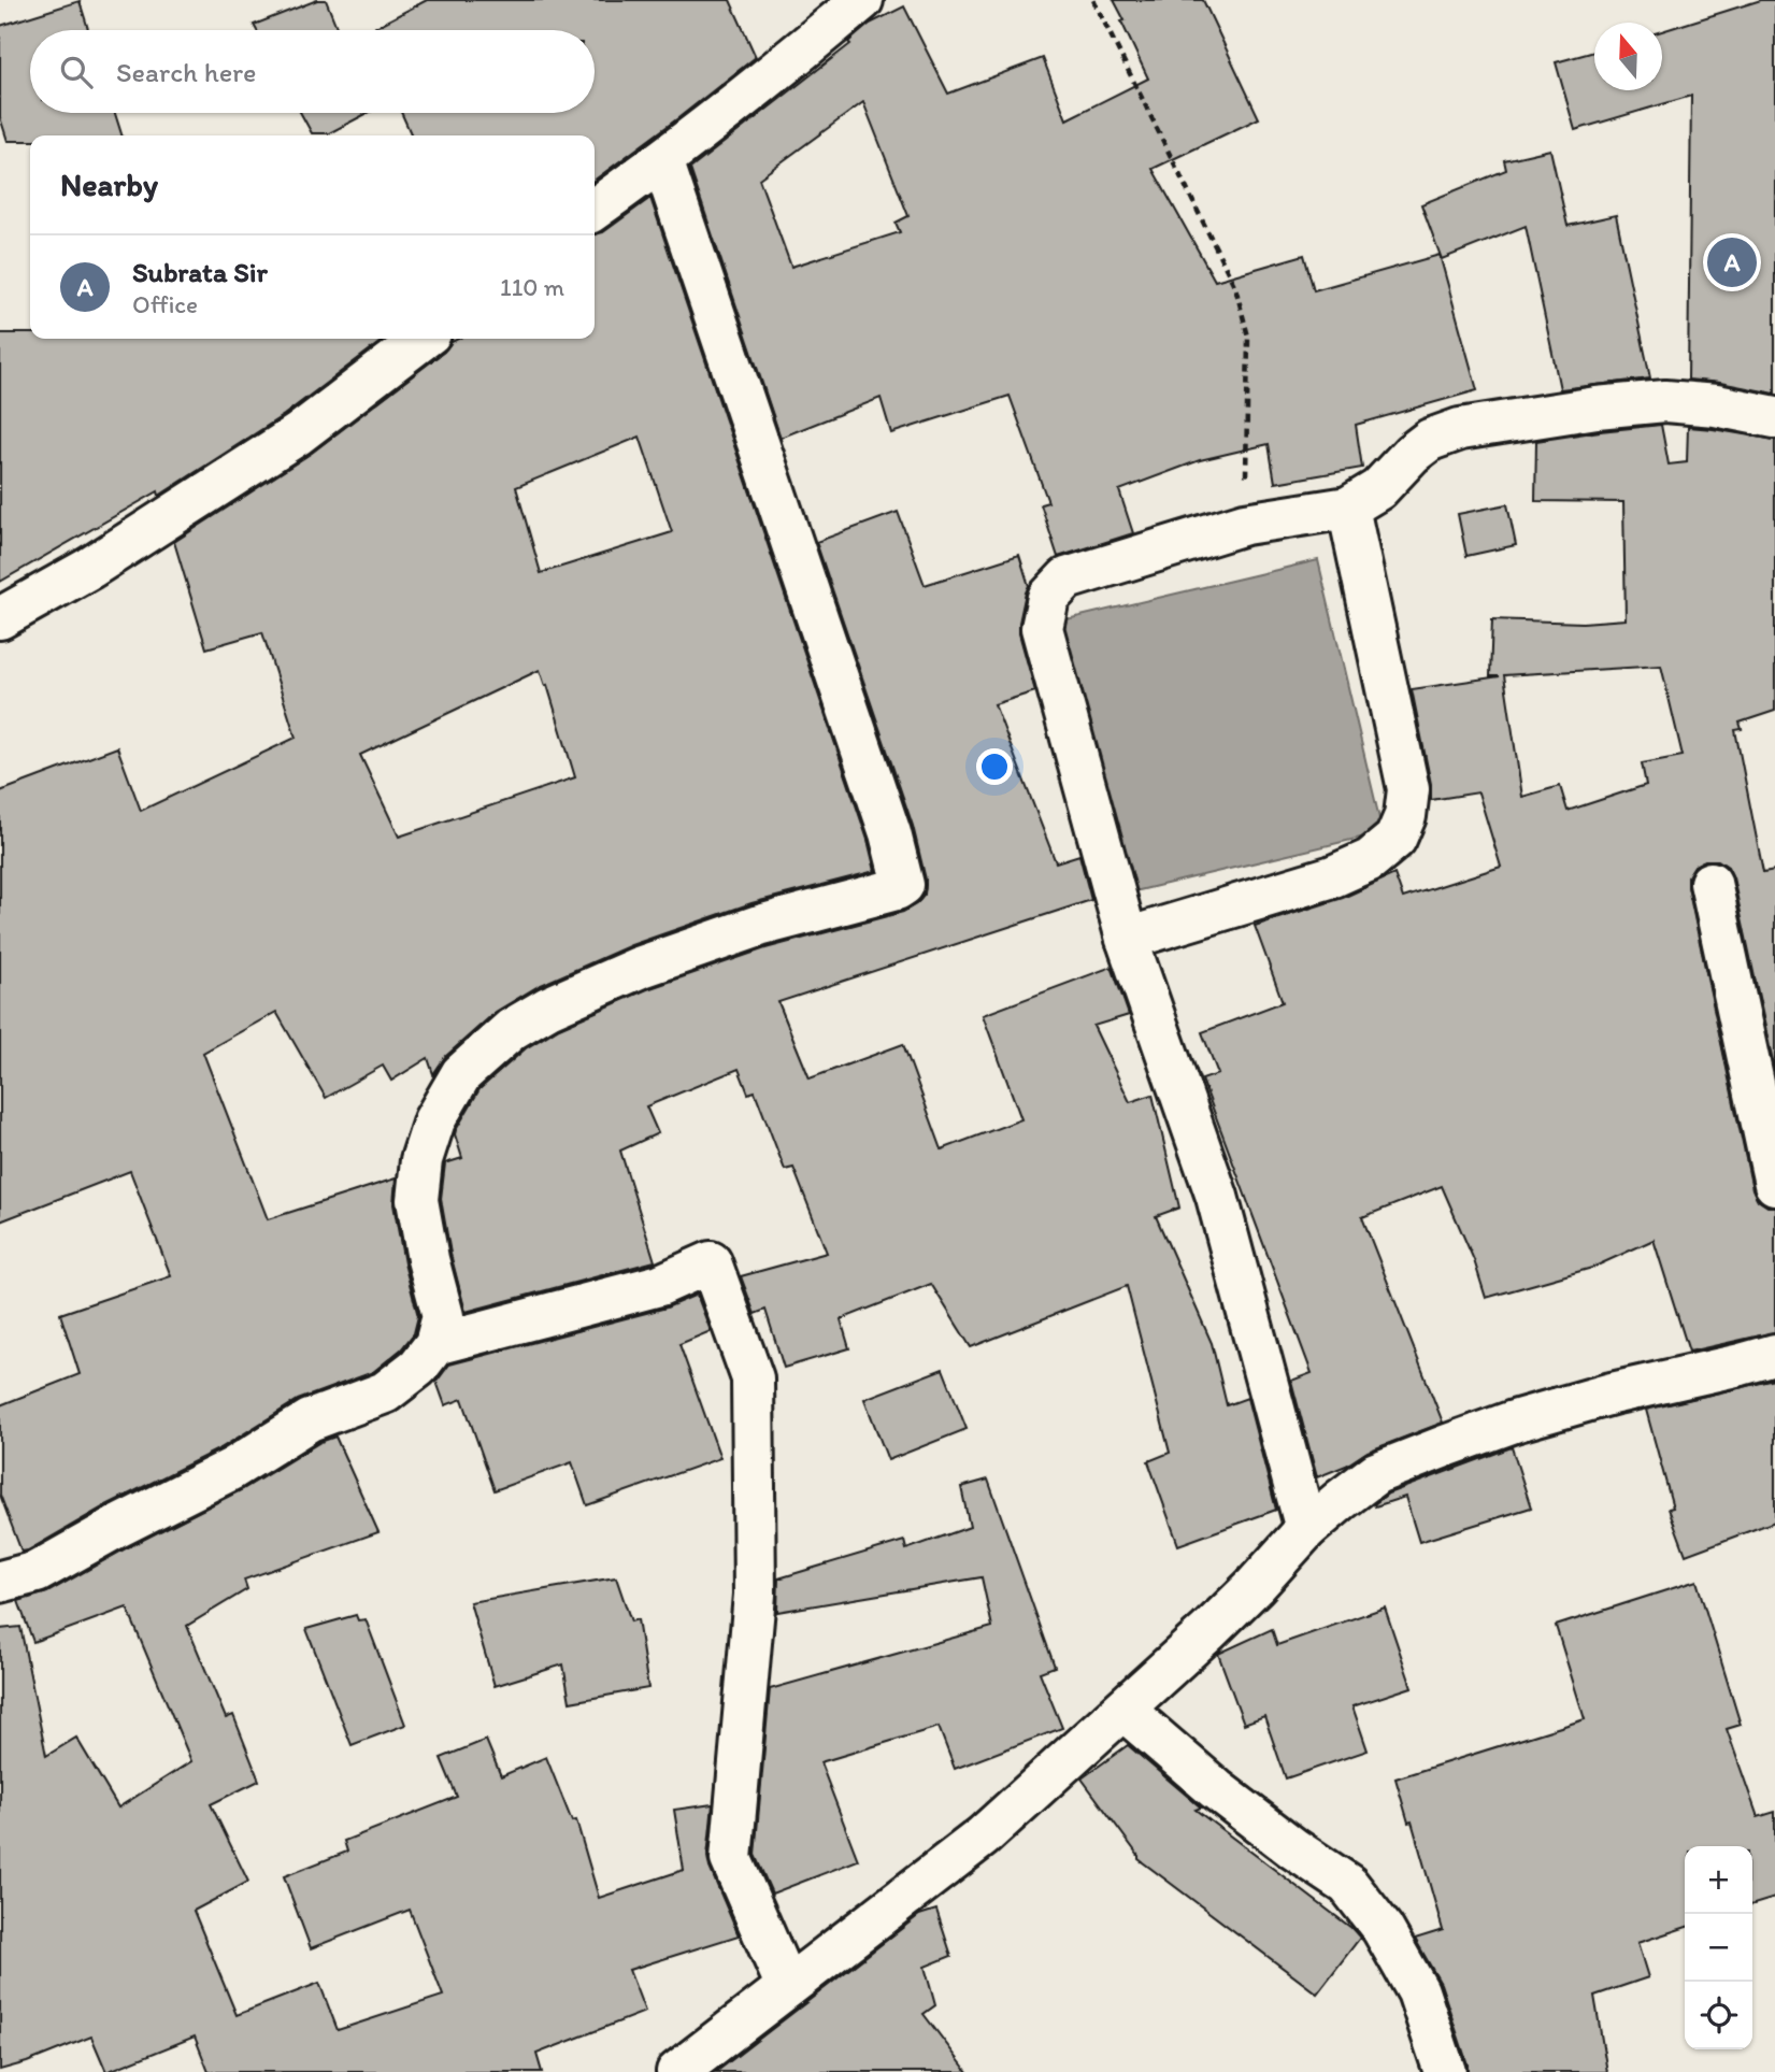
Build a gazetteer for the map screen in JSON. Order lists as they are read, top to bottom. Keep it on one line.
{"north":"top","page":{"search":"Search here","heading":"Nearby","pins":"A","list":[{"mark":"A","name":"Subrata Sir","note":"Office","value":"110 m"}],"map_buttons":["+","−"]}}
